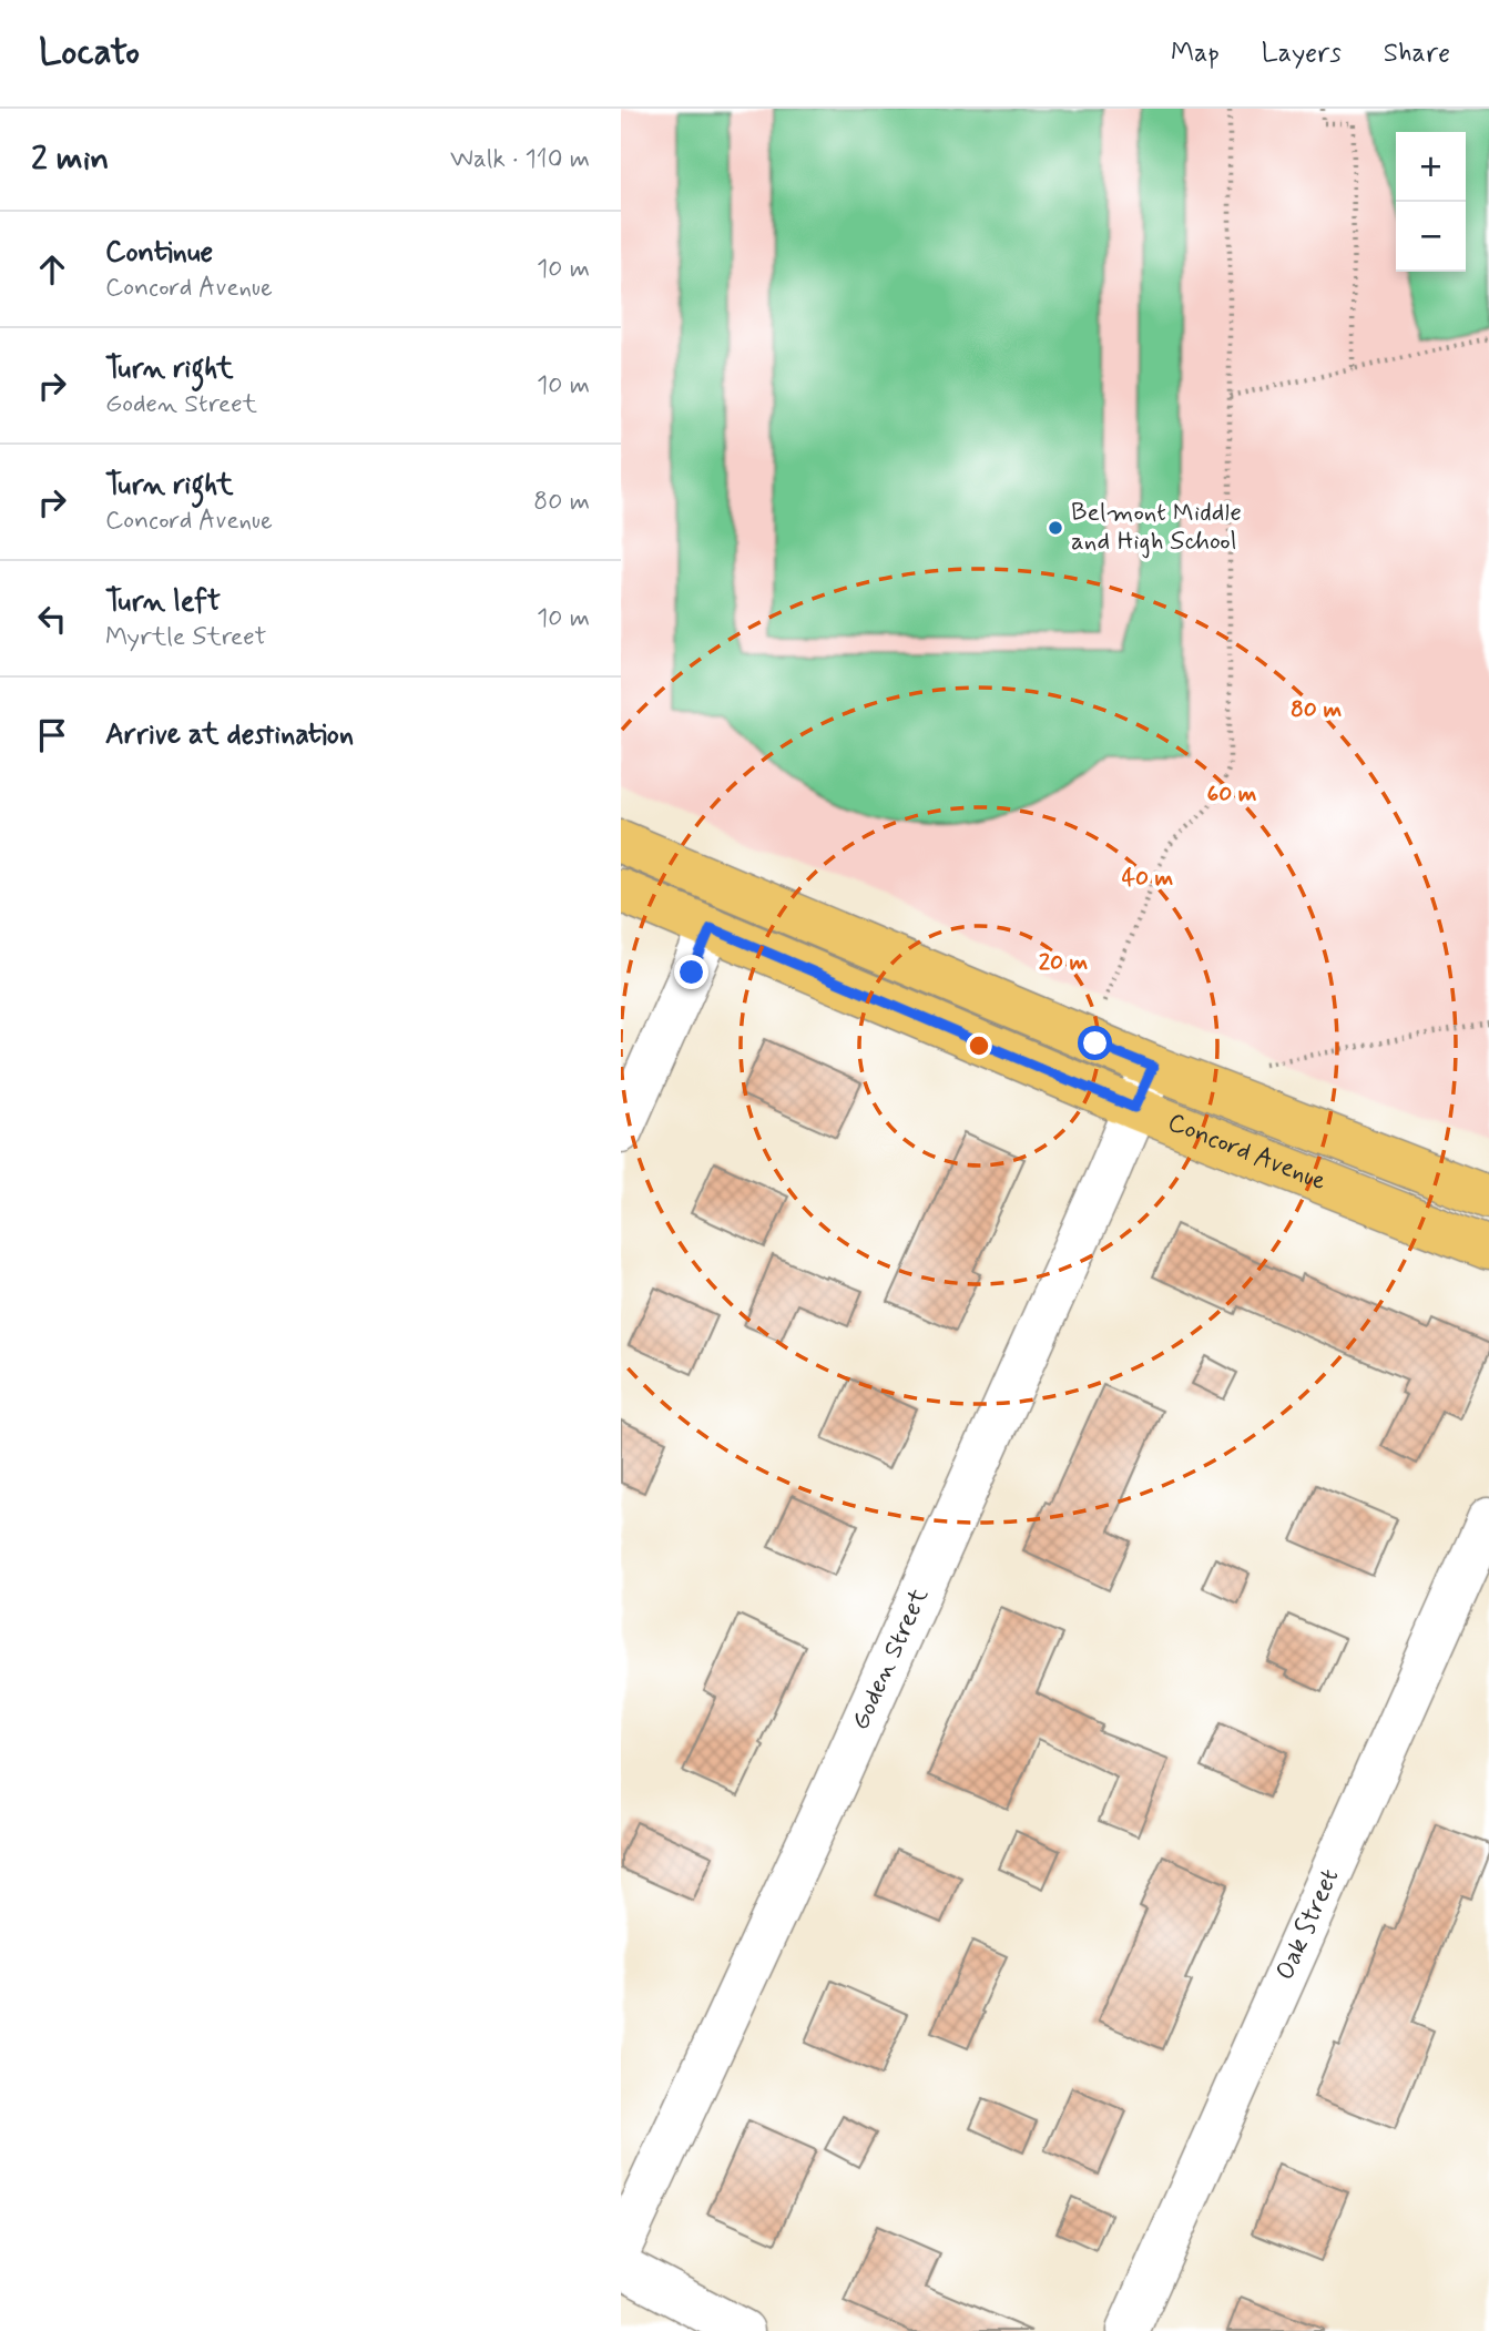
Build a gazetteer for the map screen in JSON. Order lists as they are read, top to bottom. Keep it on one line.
{"streets":{"main road":["Concord Avenue"],"street":["Goden Street","Oak Street"]},"crossings":[["Concord Avenue","Goden Street"]],"places":["Belmont Middle and High School"],"page":{"header":"Locato","nav":["Map","Layers","Share"],"heading":["2 min","Walk · 110 m"],"map_buttons":["+","−"],"list":[["Continue","Concord Avenue","10 m"],["Turn right","Goden Street","10 m"],["Turn right","Concord Avenue","80 m"],["Turn left","Myrtle Street","10 m"],"Arrive at destination"]},"rings":["80 m","60 m","40 m","20 m"]}
